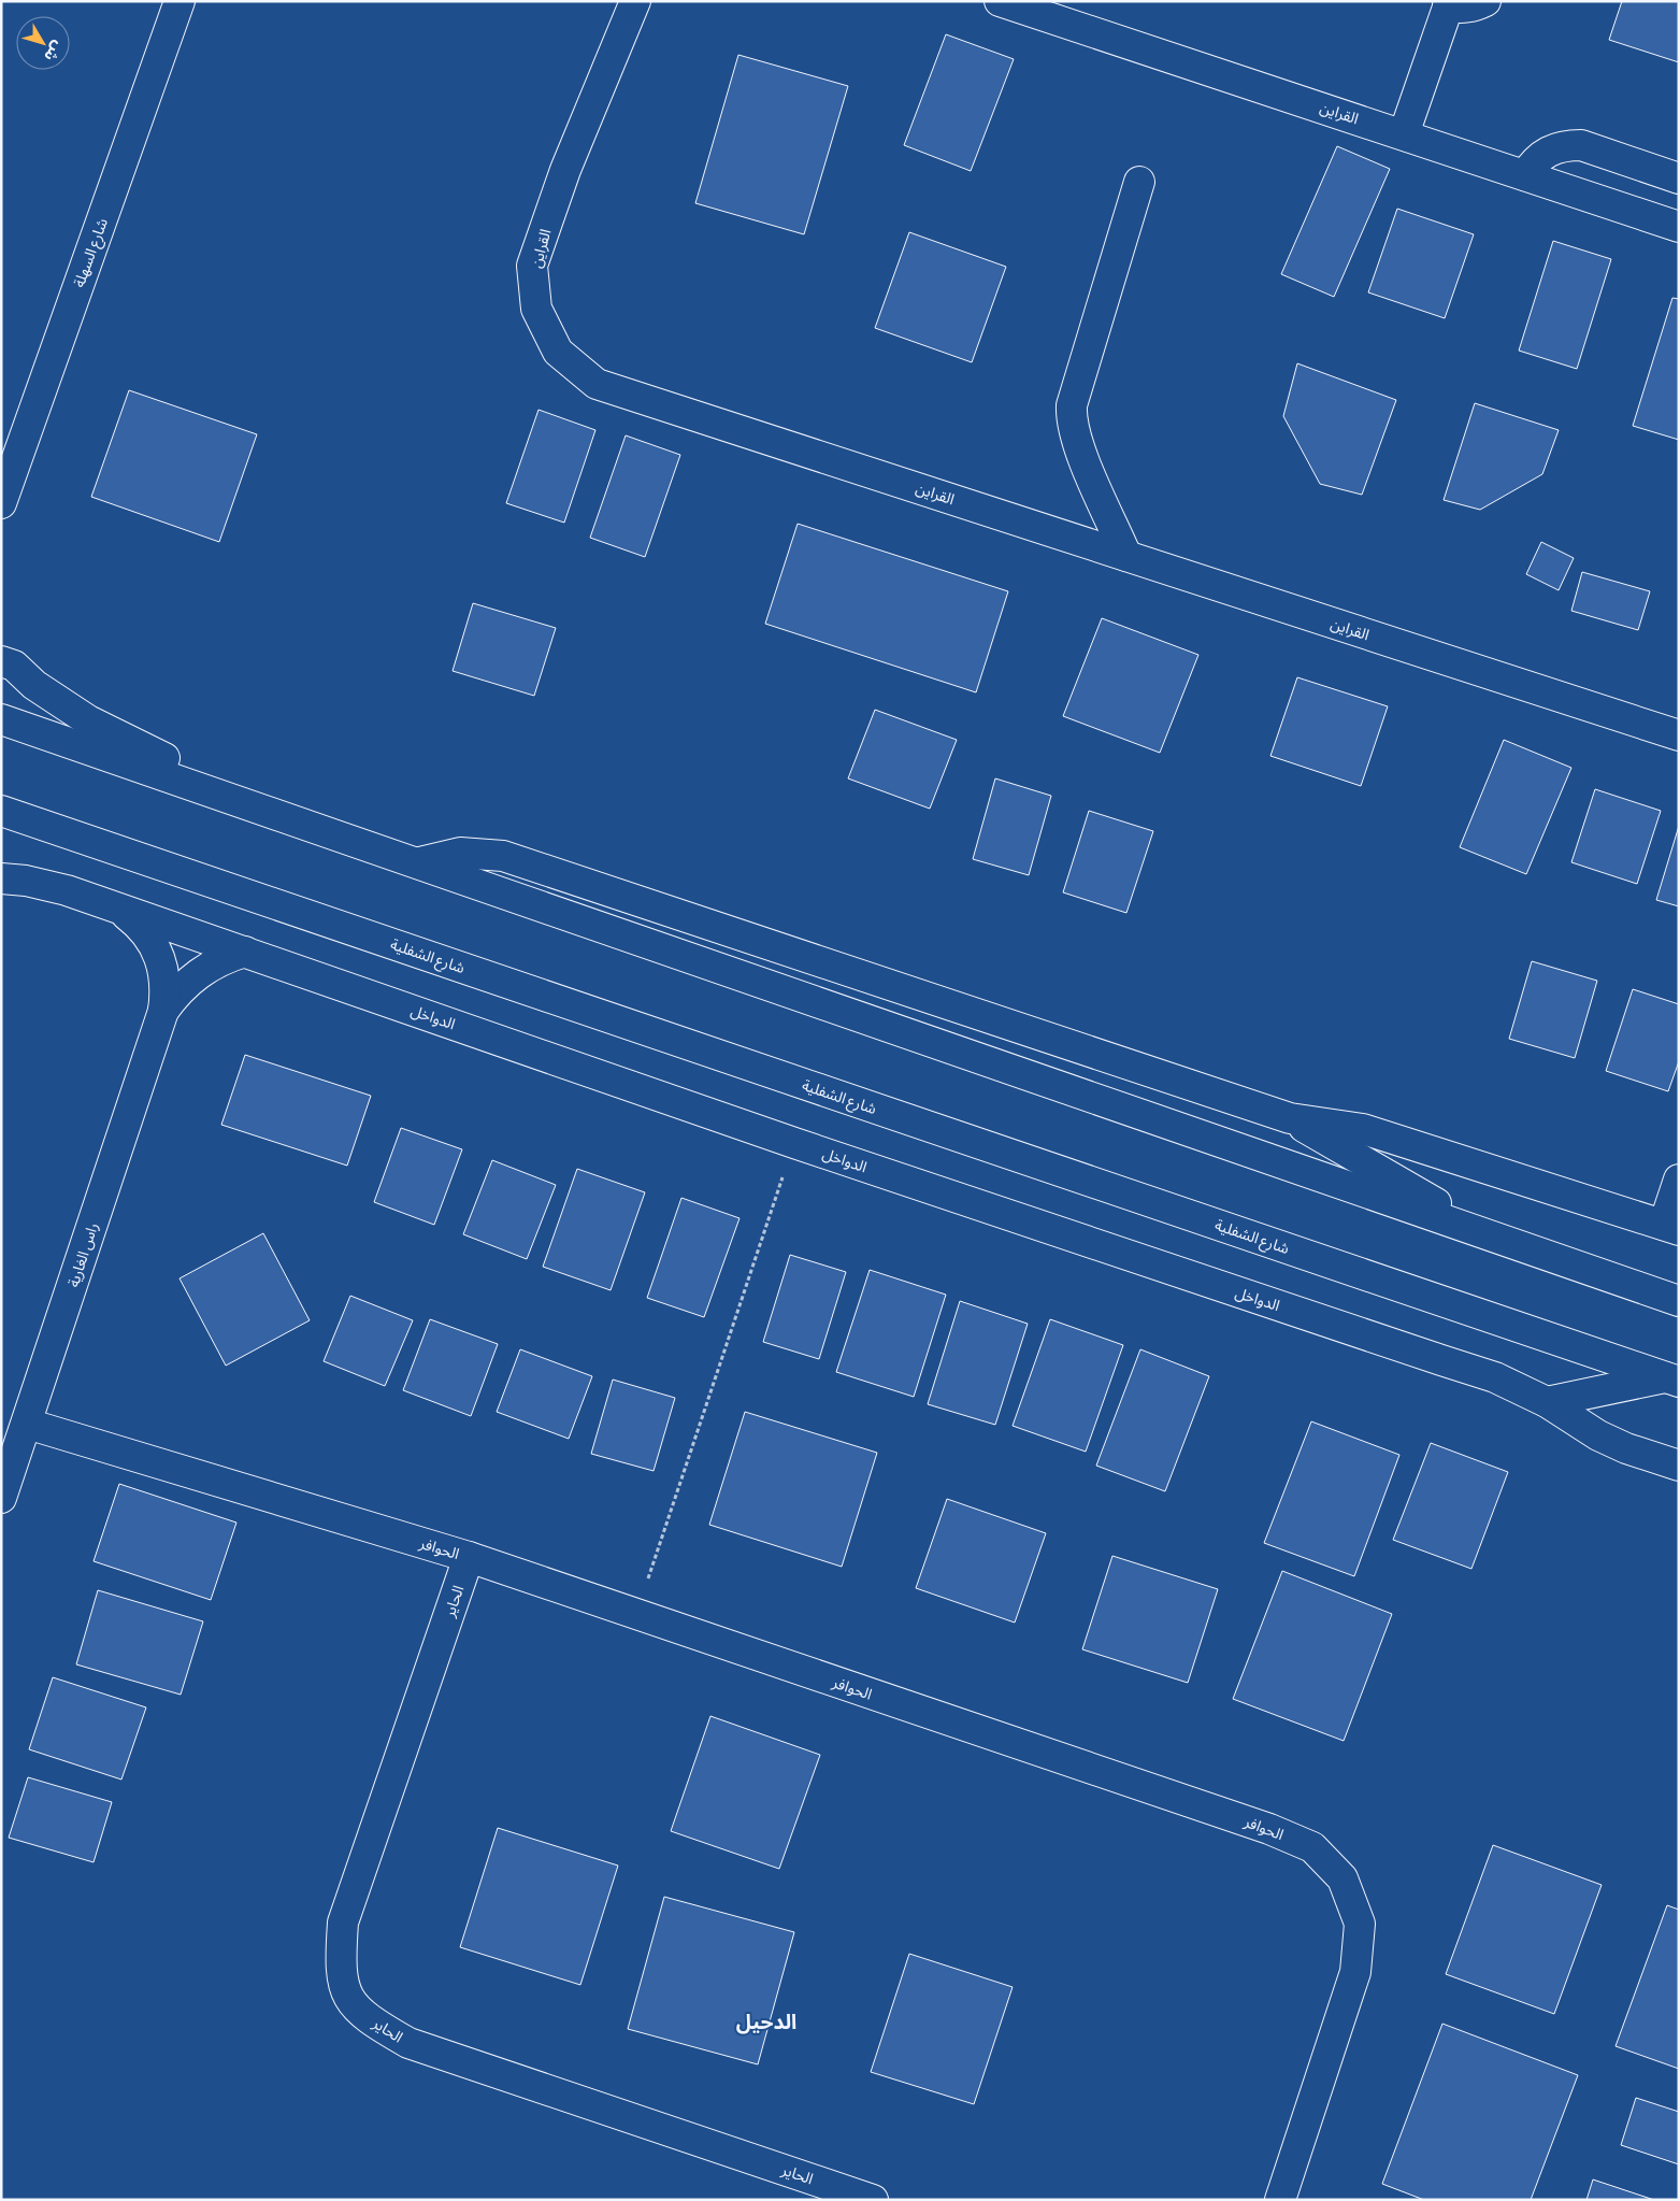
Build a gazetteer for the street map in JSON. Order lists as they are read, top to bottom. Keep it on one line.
{"streets":{"street":["القراين","شارع السهلة","شارع الشفلية","الدواخل","راس الغارية","الحوافر","الحاير"]},"crossings":[["الدواخل","راس الغارية"],["راس الغارية","الحوافر"],["الحوافر","الحاير"]],"districts":["الدحيل"],"north":"bottom right"}
